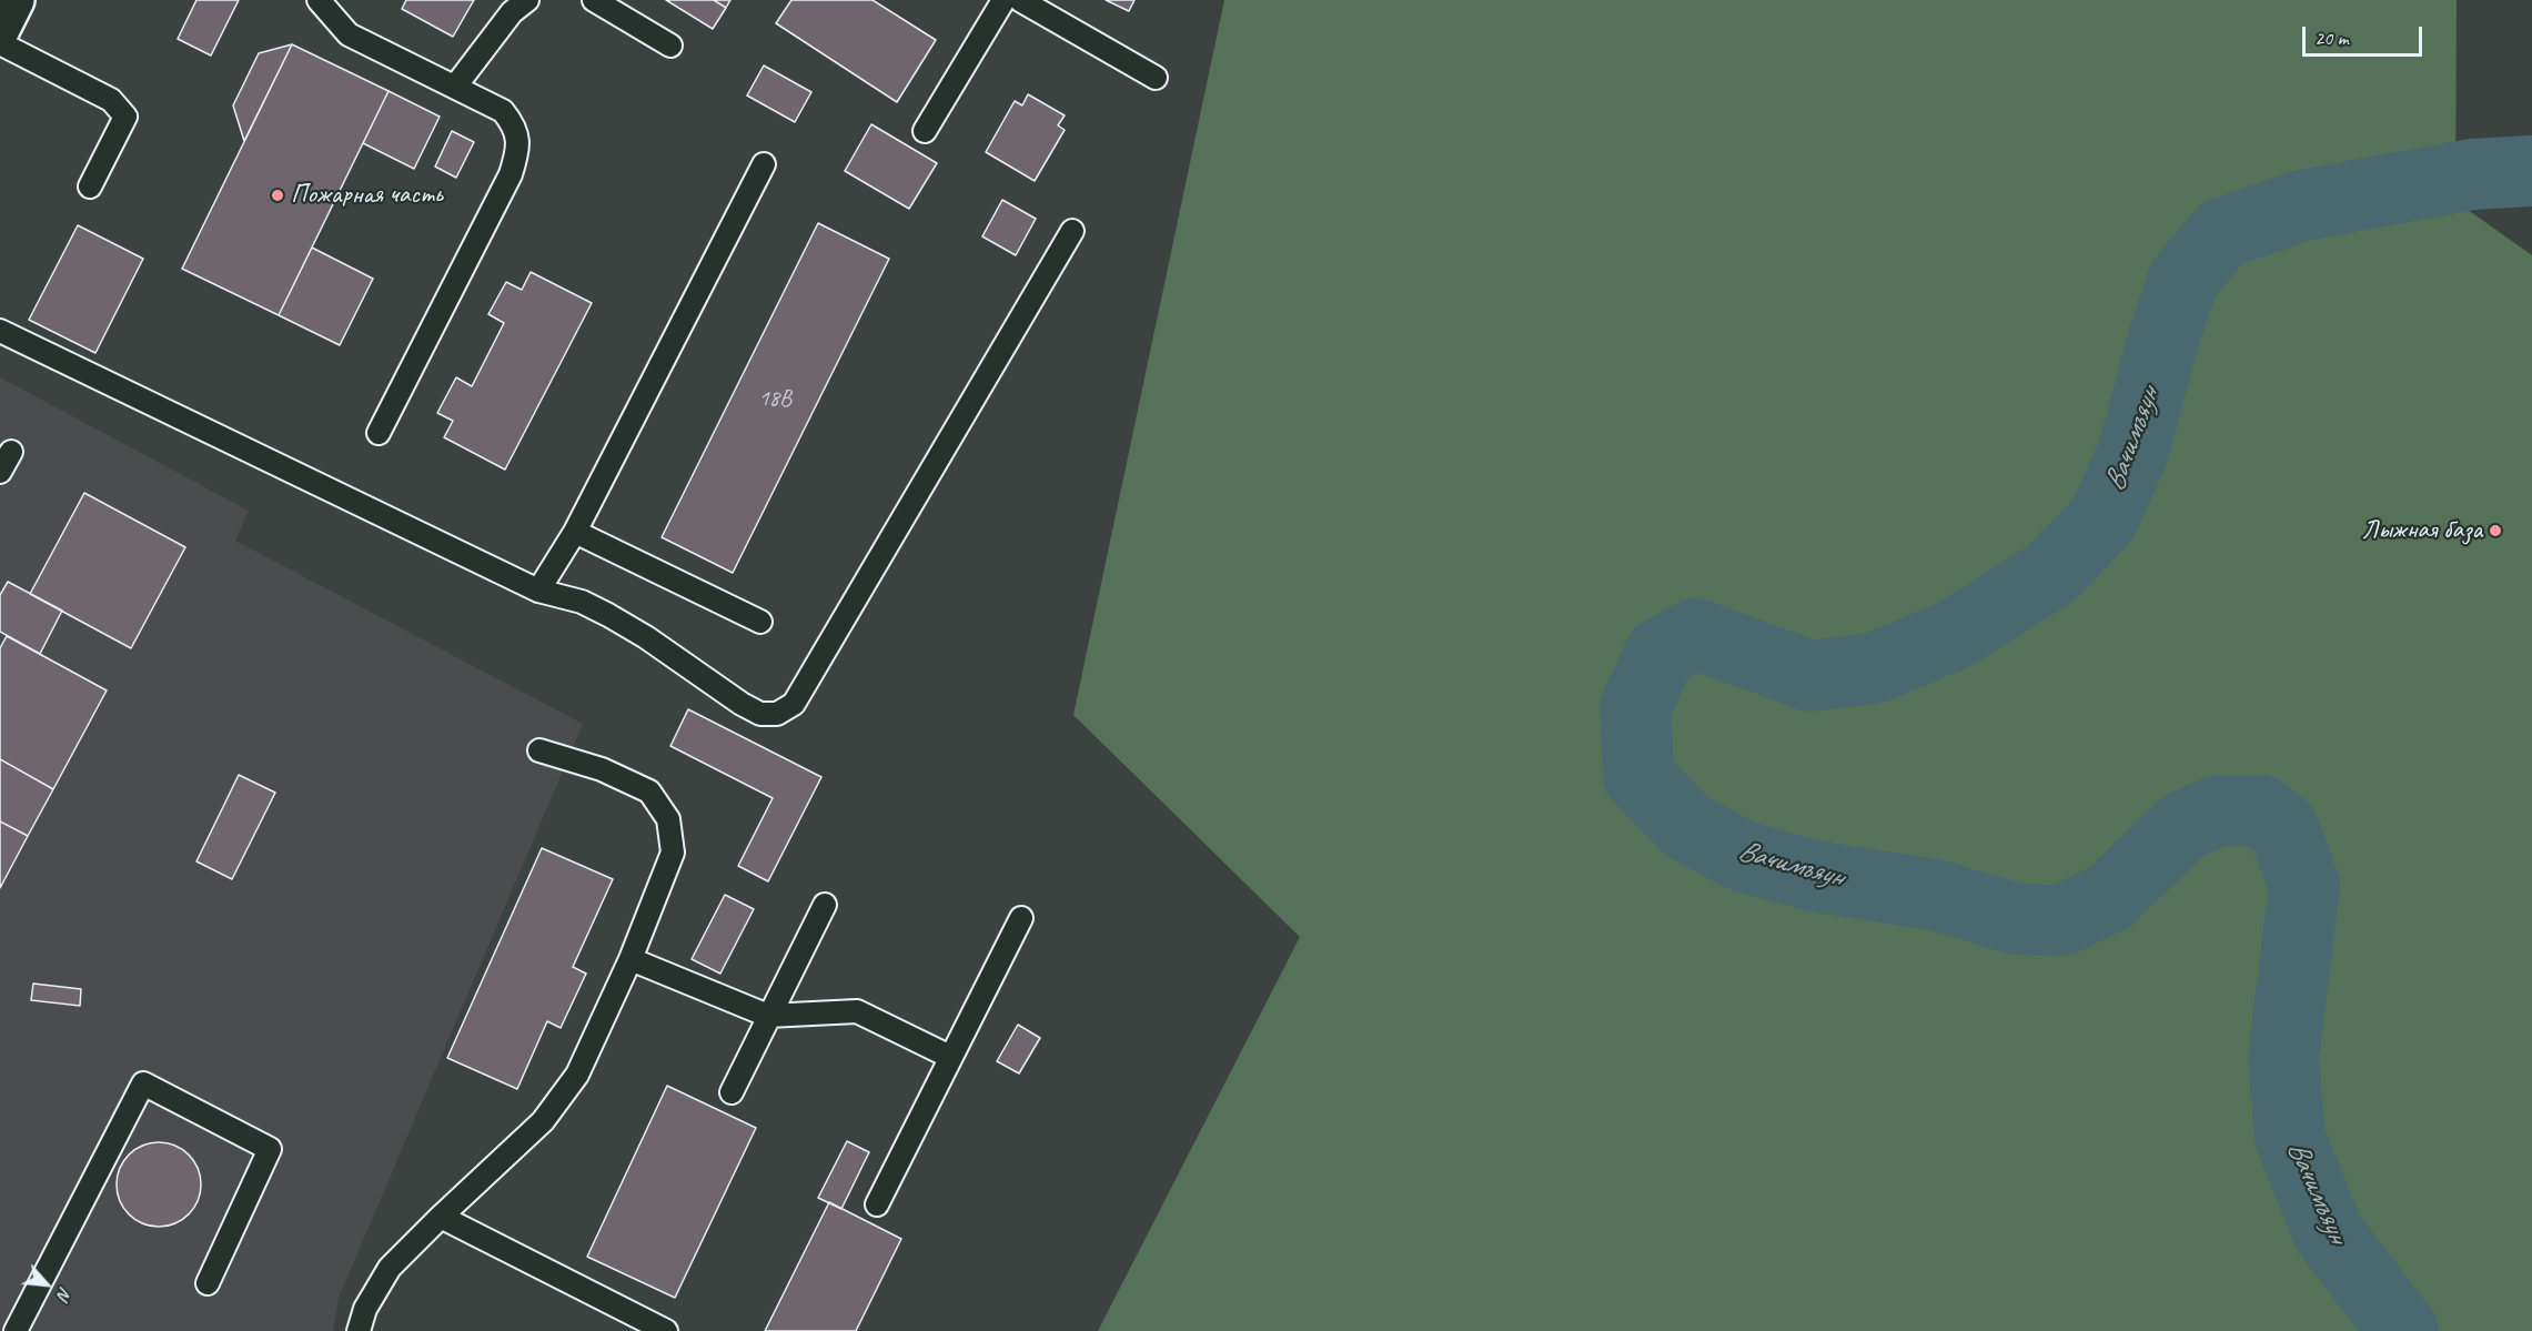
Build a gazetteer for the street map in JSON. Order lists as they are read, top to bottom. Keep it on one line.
{"water":["Вачимъяун"],"places":["Пожарная часть","Лыжная база"],"house_numbers":["18В"],"scale_bar":"20 m","north":"bottom right"}
